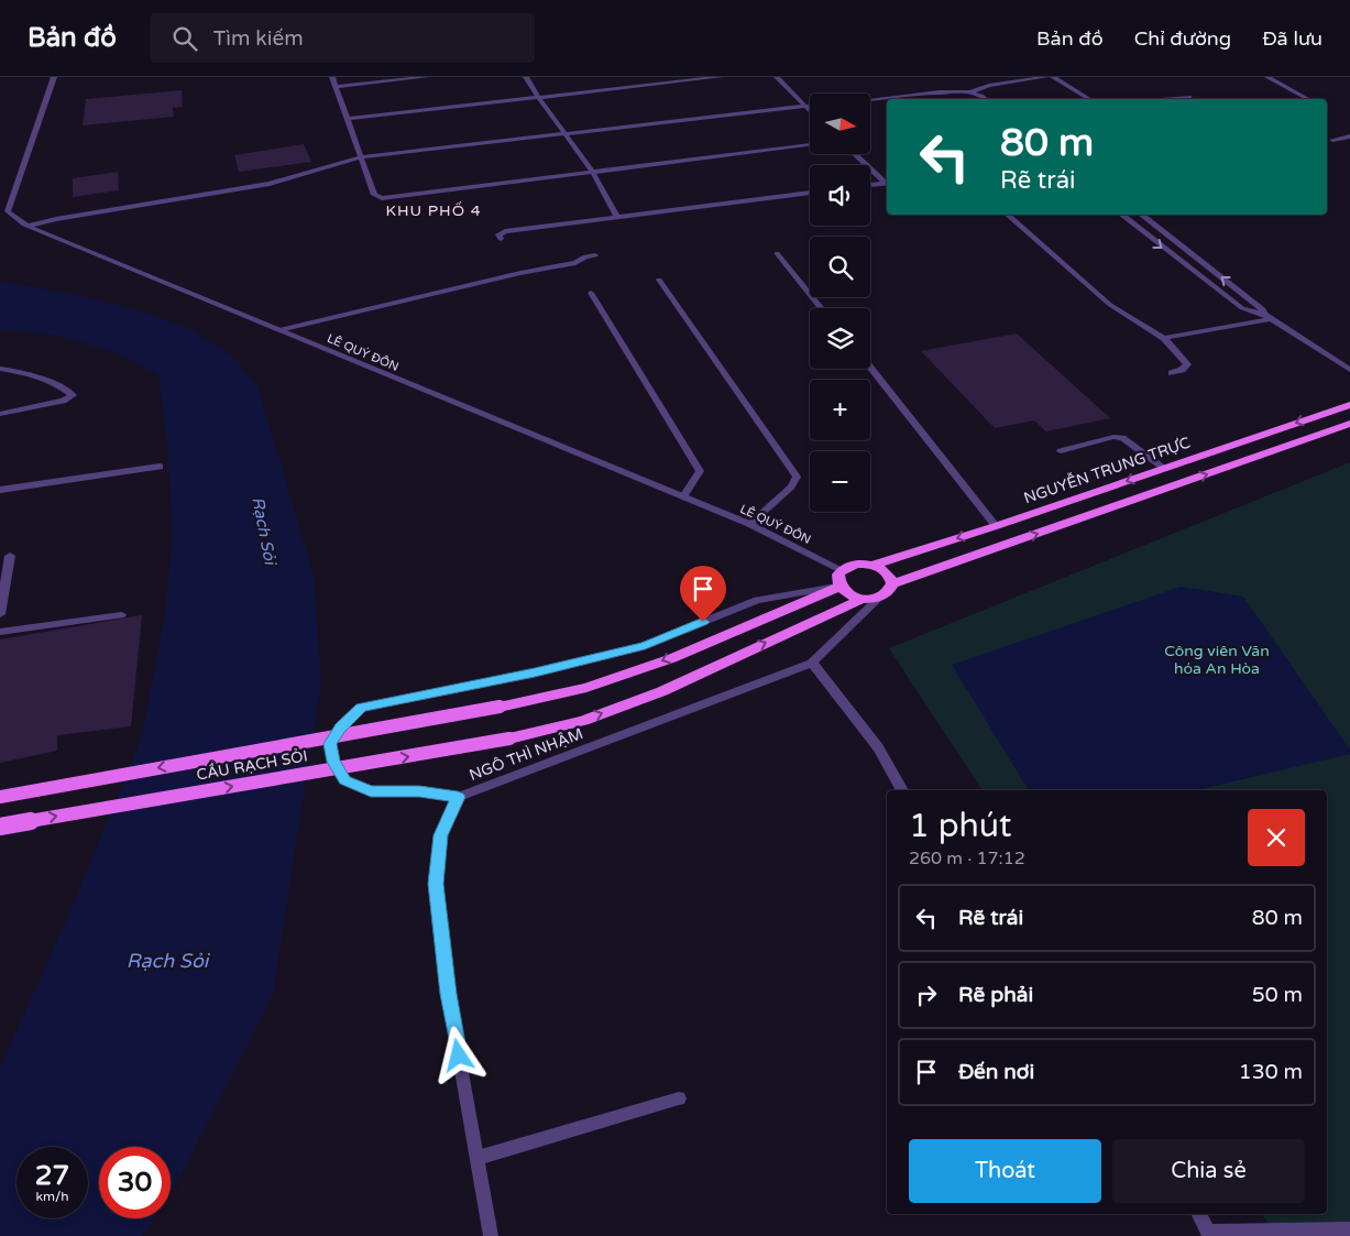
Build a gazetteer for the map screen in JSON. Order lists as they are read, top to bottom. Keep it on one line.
{"streets":{"main road":["NGUYỄN TRUNG TRỰC","CẦU RẠCH SỎI"],"street":["LÊ QUÝ ĐÔN","NGÔ THÌ NHẬM"]},"crossings":[["LÊ QUÝ ĐÔN","NGUYỄN TRUNG TRỰC"],["LÊ QUÝ ĐÔN","NGÔ THÌ NHẬM"],["LÊ QUÝ ĐÔN","CẦU RẠCH SỎI"],["NGUYỄN TRUNG TRỰC","NGÔ THÌ NHẬM"],["NGUYỄN TRUNG TRỰC","CẦU RẠCH SỎI"],["NGÔ THÌ NHẬM","CẦU RẠCH SỎI"]],"districts":["KHU PHỐ 4"],"water":["Rạch Sỏi"],"parks":["Công viên Văn hóa An Hòa"],"north":"right","page":{"header":"Bản đồ","search":"Tìm kiếm","nav":["Bản đồ","Chỉ đường","Đã lưu"],"map_buttons":["+","−"],"turn":["80 m","Rẽ trái"],"heading":["1 phút","260 m · 17:12"],"list":[{"name":"Rẽ trái","value":"80 m"},{"name":"Rẽ phải","value":"50 m"},{"name":"Đến nơi","value":"130 m"}],"buttons":["Thoát","Chia sẻ"],"speed":"27 km/h","limit":"30"}}
